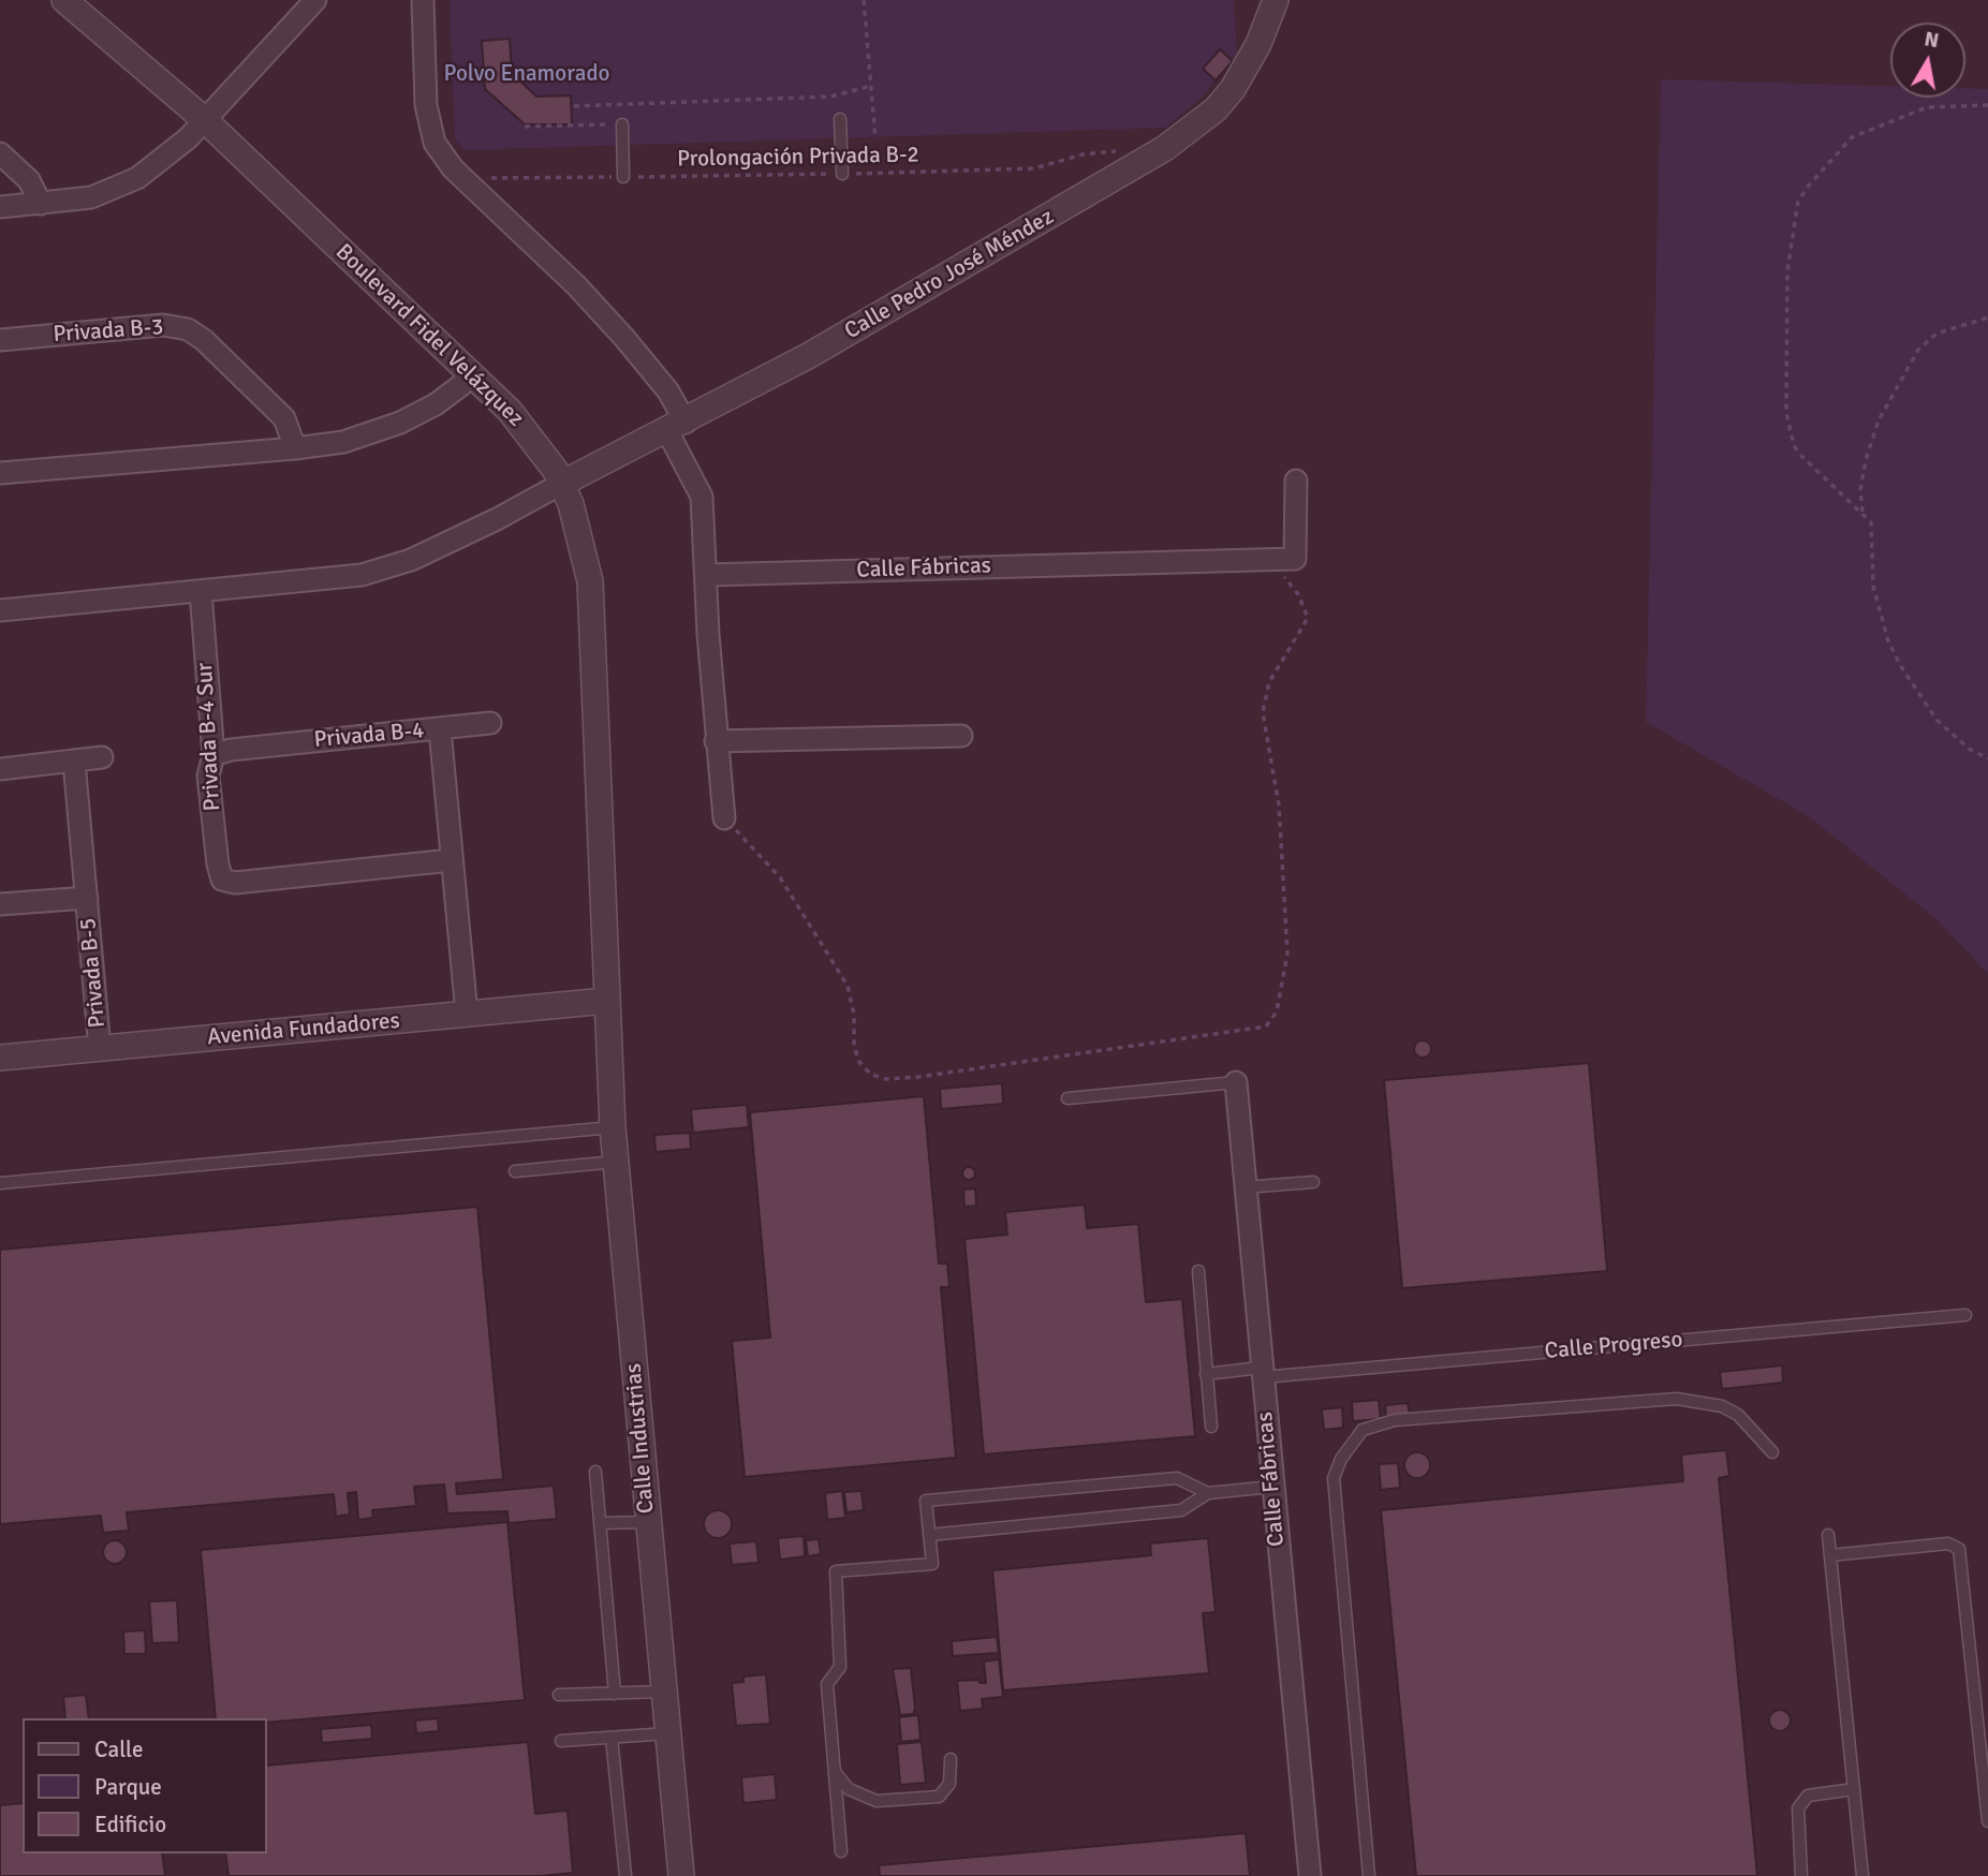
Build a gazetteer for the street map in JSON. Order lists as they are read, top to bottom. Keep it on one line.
{"streets":{"street":["Calle Pedro José Méndez","Privada B-3","Boulevard Fidel Velázquez","Calle Fábricas","Privada B-4","Privada B-4 Sur","Privada B-5","Avenida Fundadores","Calle Industrias"],"lane":["Calle Progreso"],"path":["Prolongación Privada B-2"]},"crossings":[["Prolongación Privada B-2","Calle Pedro José Méndez"],["Calle Pedro José Méndez","Boulevard Fidel Velázquez"],["Boulevard Fidel Velázquez","Avenida Fundadores"],["Boulevard Fidel Velázquez","Calle Industrias"],["Calle Fábricas","Calle Progreso"],["Privada B-4","Privada B-4 Sur"],["Privada B-4","Avenida Fundadores"],["Privada B-5","Avenida Fundadores"],["Avenida Fundadores","Calle Industrias"]],"parks":["Polvo Enamorado"],"legend":["Calle","Parque","Edificio"],"north":"top"}
